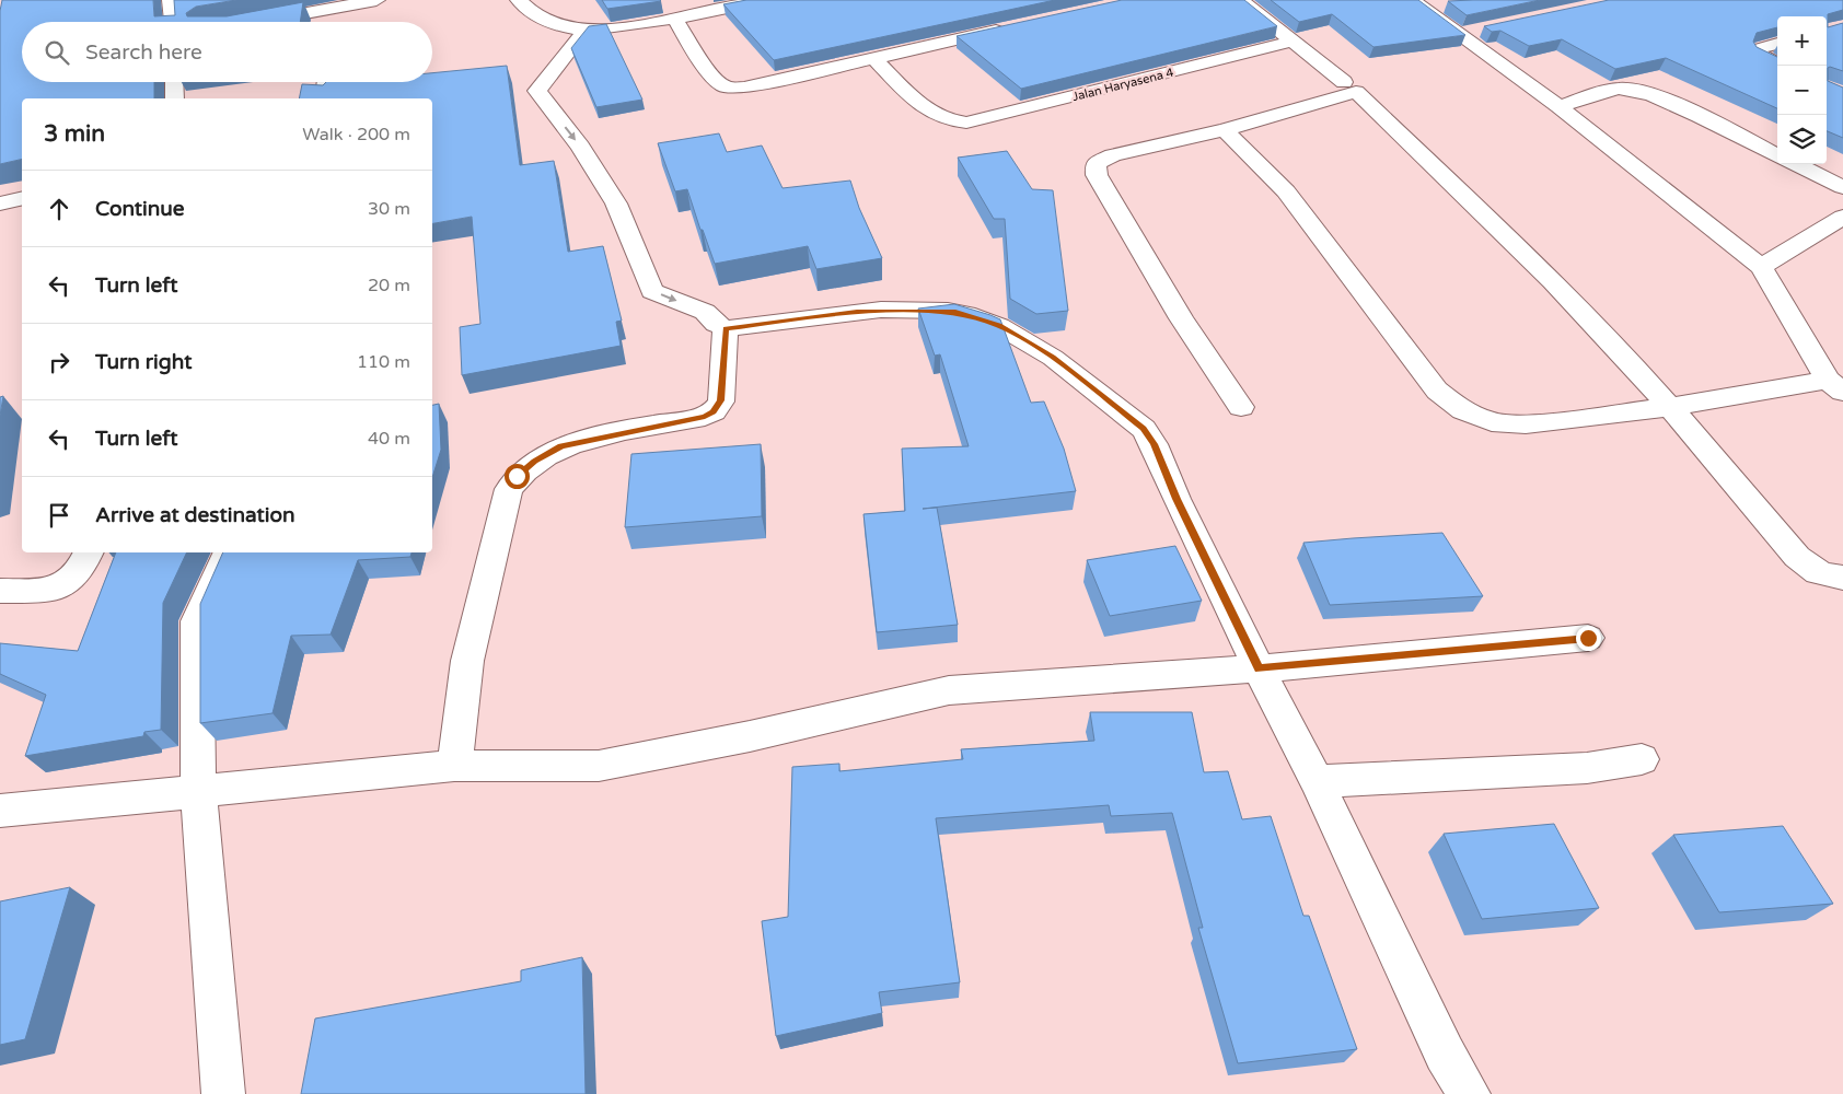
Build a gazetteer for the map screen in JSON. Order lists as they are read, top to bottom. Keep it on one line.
{"streets":{"street":["Jalan Haryasena 4"]},"page":{"map_buttons":["+","−"],"search":"Search here","heading":["3 min","Walk · 200 m"],"list":[["Continue","30 m"],["Turn left","20 m"],["Turn right","110 m"],["Turn left","40 m"],"Arrive at destination"]}}
